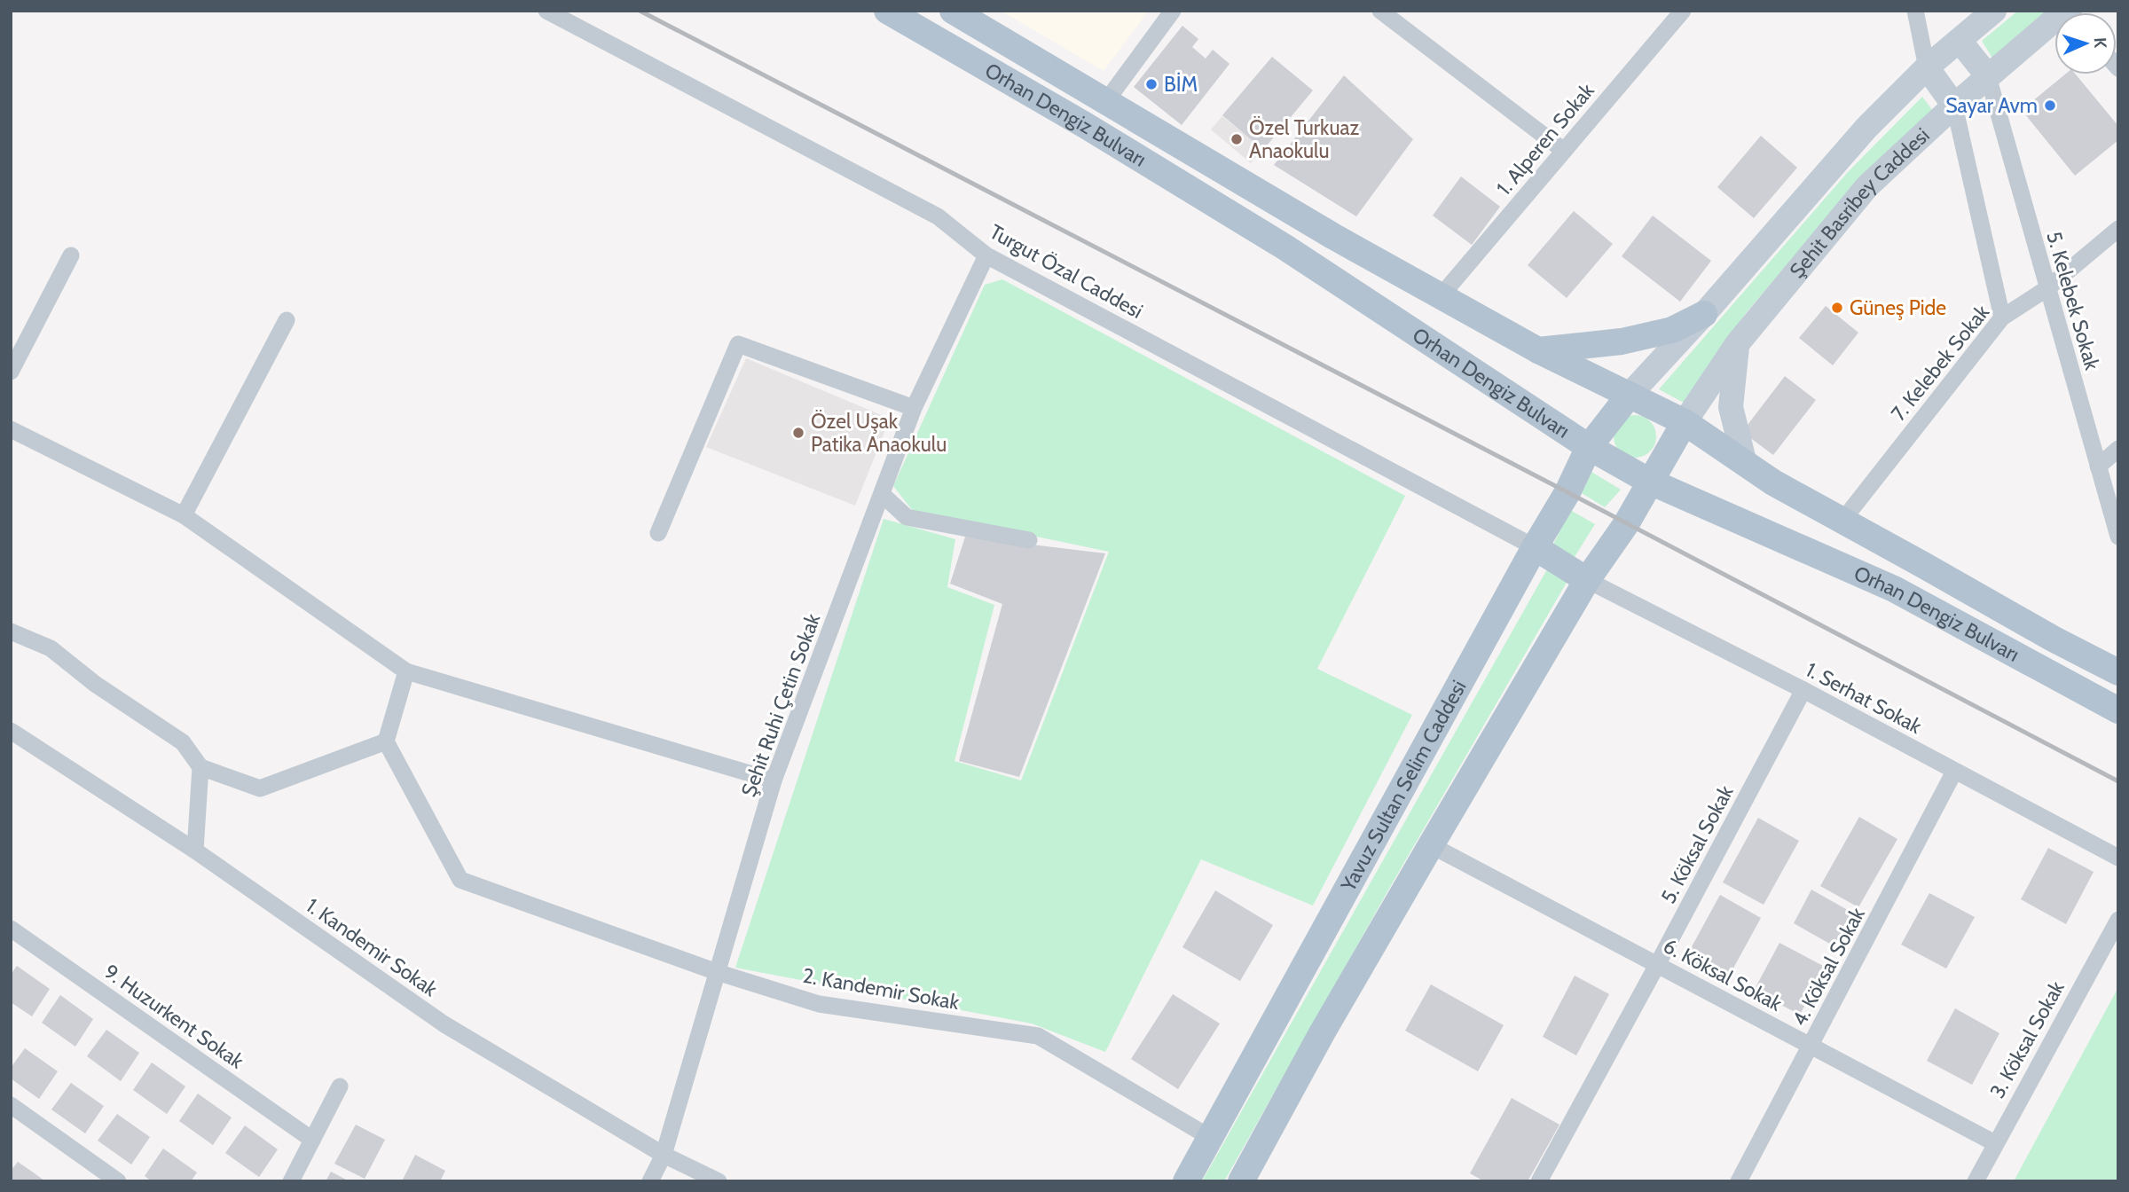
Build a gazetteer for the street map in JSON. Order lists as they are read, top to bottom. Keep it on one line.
{"streets":{"main road":["Orhan Dengiz Bulvarı","Yavuz Sultan Selim Caddesi"],"street":["1. Alperen Sokak","Şehit Basribey Caddesi","Turgut Özal Caddesi","5. Kelebek Sokak","7. Kelebek Sokak","1. Serhat Sokak","Şehit Ruhi Çetin Sokak","5. Köksal Sokak","1. Kandemir Sokak","4. Köksal Sokak","6. Köksal Sokak","2. Kandemir Sokak","9. Huzurkent Sokak","3. Köksal Sokak"]},"crossings":[["Orhan Dengiz Bulvarı","1. Alperen Sokak"],["Orhan Dengiz Bulvarı","Şehit Basribey Caddesi"],["Orhan Dengiz Bulvarı","7. Kelebek Sokak"],["Orhan Dengiz Bulvarı","Yavuz Sultan Selim Caddesi"],["Şehit Basribey Caddesi","5. Kelebek Sokak"],["Turgut Özal Caddesi","Şehit Ruhi Çetin Sokak"],["Turgut Özal Caddesi","Yavuz Sultan Selim Caddesi"],["5. Kelebek Sokak","7. Kelebek Sokak"],["1. Serhat Sokak","5. Köksal Sokak"],["1. Serhat Sokak","4. Köksal Sokak"],["Şehit Ruhi Çetin Sokak","1. Kandemir Sokak"],["Şehit Ruhi Çetin Sokak","2. Kandemir Sokak"],["Yavuz Sultan Selim Caddesi","2. Kandemir Sokak"],["5. Köksal Sokak","6. Köksal Sokak"],["4. Köksal Sokak","6. Köksal Sokak"],["6. Köksal Sokak","3. Köksal Sokak"]],"places":["BİM","Sayar Avm","Özel Turkuaz Anaokulu","Güneş Pide","Özel Uşak Patika Anaokulu"],"north":"right"}
